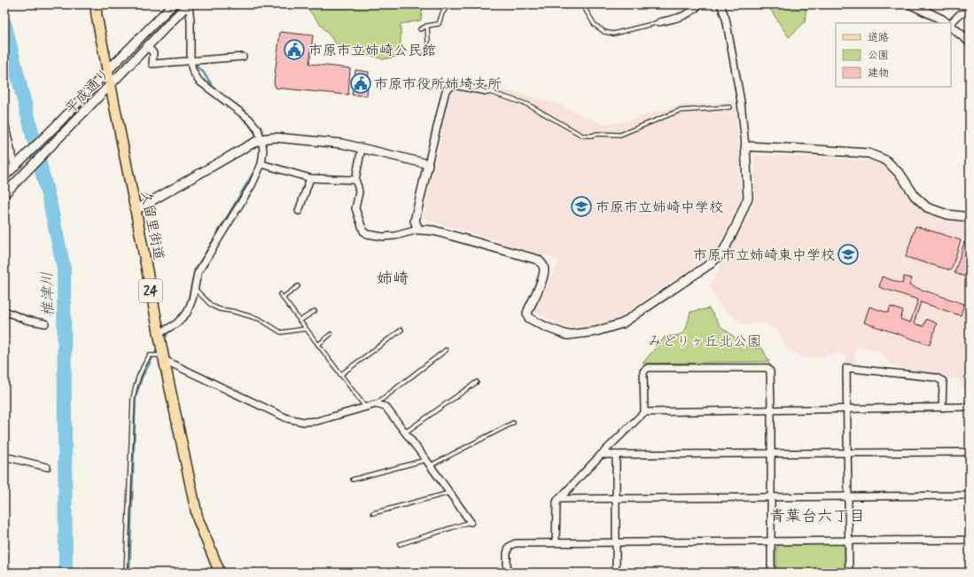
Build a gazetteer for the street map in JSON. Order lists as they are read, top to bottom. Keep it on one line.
{"streets":{"main road":["久留里街道","24"],"street":["平成通り"]},"crossings":[["平成通り","久留里街道"]],"districts":["姉崎","青葉台六丁目"],"water":["椎津川"],"parks":["みどりヶ丘北公園"],"places":{"public building":["市原市立姉崎公民館","市原市役所姉埼支所"],"school or university":["市原市立姉崎中学校","市原市立姉崎東中学校"]},"legend":["道路","公園","建物"]}
